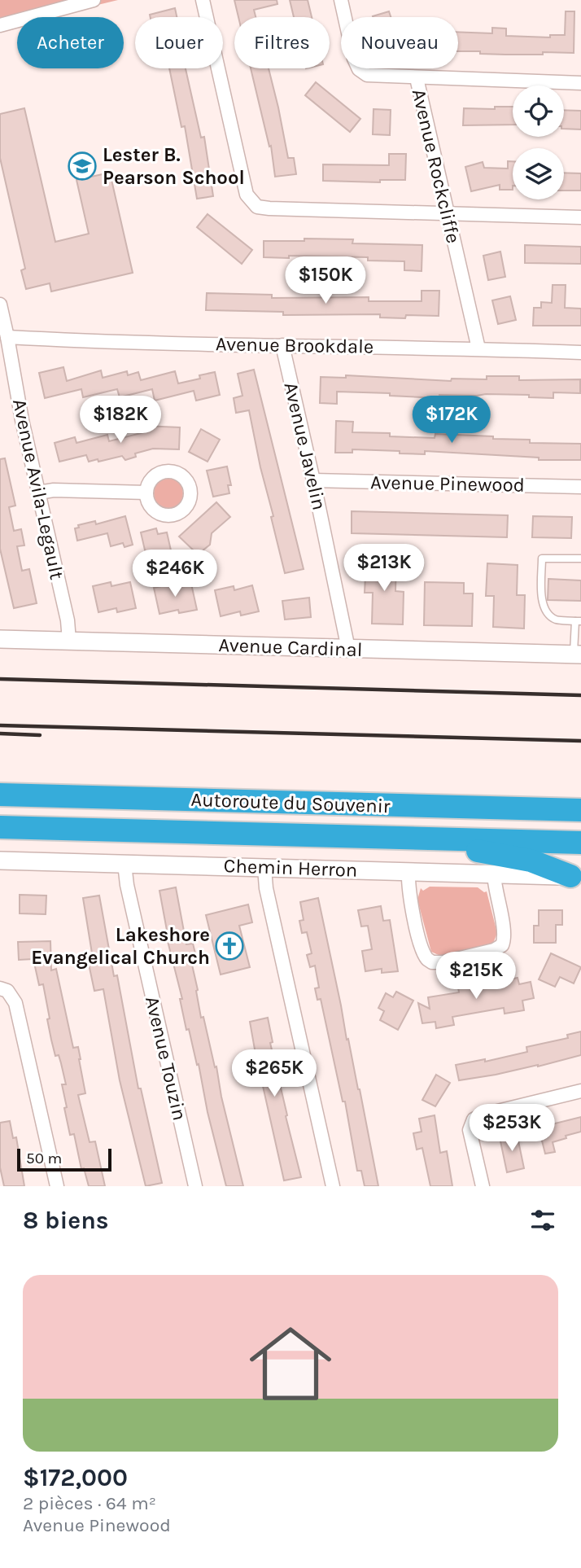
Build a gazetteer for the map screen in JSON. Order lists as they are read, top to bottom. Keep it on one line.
{"streets":{"highway":["Autoroute du Souvenir"],"main road":["Avenue Cardinal","Chemin Herron"],"street":["Avenue Rockcliffe","Avenue Brookdale","Avenue Javelin","Avenue Pinewood","Avenue Avila-Legault","Avenue Touzin"]},"crossings":[["Avenue Rockcliffe","Avenue Brookdale"],["Avenue Brookdale","Avenue Javelin"],["Avenue Brookdale","Avenue Avila-Legault"],["Avenue Javelin","Avenue Pinewood"],["Avenue Javelin","Avenue Cardinal"],["Avenue Avila-Legault","Avenue Cardinal"],["Chemin Herron","Avenue Touzin"]],"places":{"school or university":["Lester B. Pearson School"],"church":["Lakeshore Evangelical Church"]},"scale_bar":"50 m","page":{"chip":["Acheter","Louer","Filtres","Nouveau"],"price":["$150K","$182K","$172K","$213K","$246K","$215K","$265K","$253K"],"scale":"50 m","heading":"8 biens","list":[{"name":"$172,000","note":"2 pièces · 64 m² · Avenue Pinewood"}]}}
